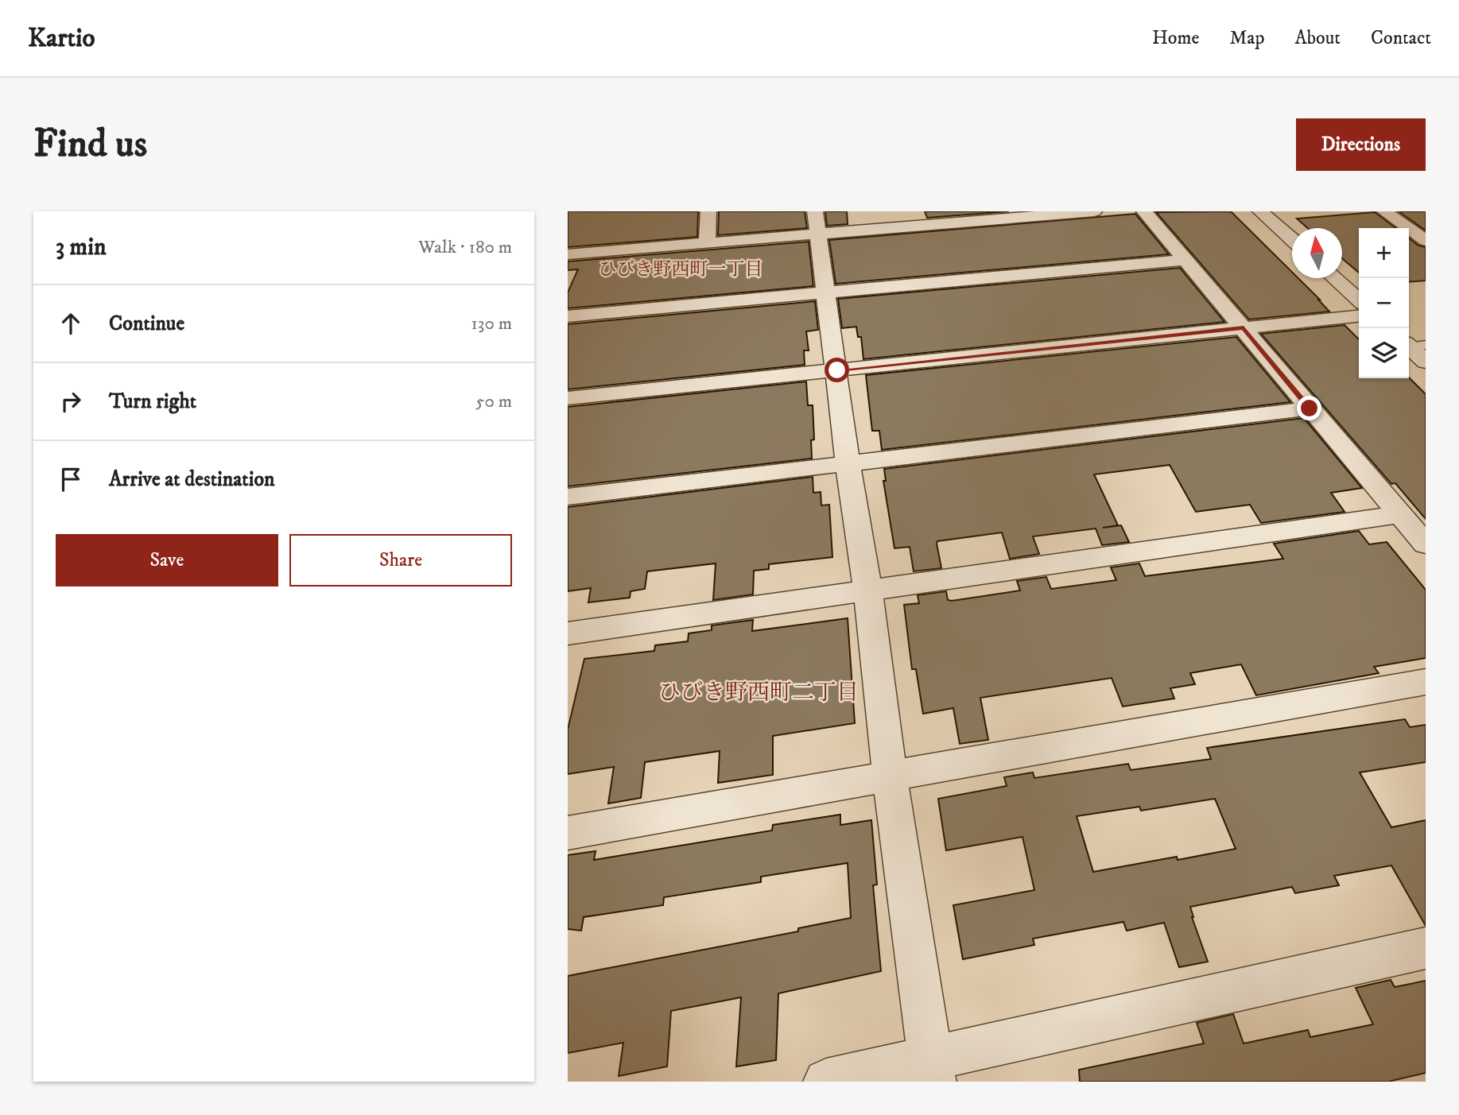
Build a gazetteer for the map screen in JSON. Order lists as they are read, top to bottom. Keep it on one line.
{"districts":["ひびき野西町一丁目","ひびき野西町二丁目"],"north":"top","page":{"header":"Kartio","nav":["Home","Map","About","Contact"],"buttons":["Directions",["Save","Share"]],"title":"Find us","heading":["3 min","Walk · 180 m"],"map_buttons":["+","−"],"list":[["Continue","130 m"],["Turn right","50 m"],"Arrive at destination"]}}
